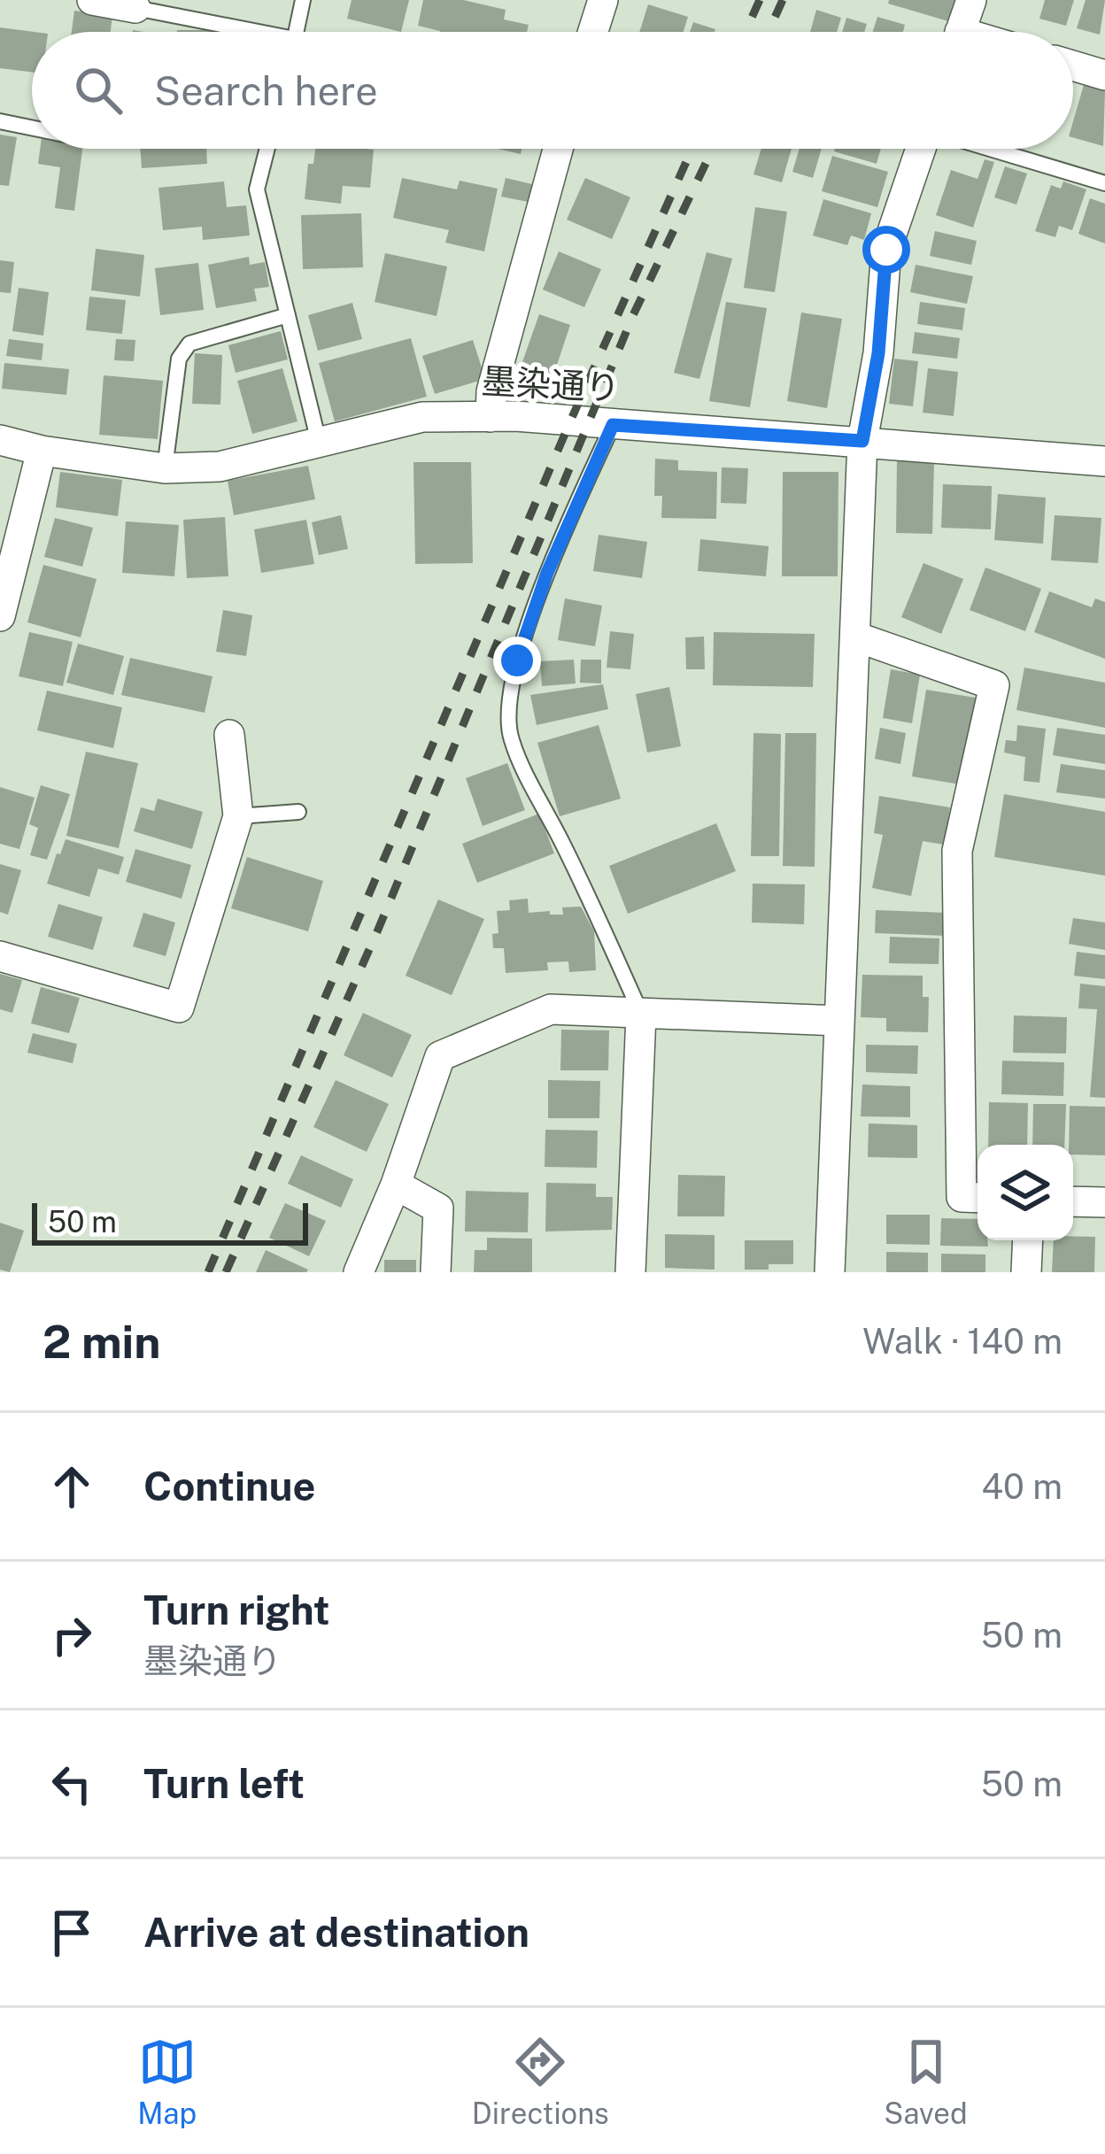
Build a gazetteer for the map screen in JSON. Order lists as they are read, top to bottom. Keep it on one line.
{"streets":{"street":["墨染通り"]},"scale_bar":"50 m","page":{"search":"Search here","scale":"50 m","heading":["2 min","Walk · 140 m"],"list":[["Continue","40 m"],["Turn right","墨染通り","50 m"],["Turn left","50 m"],"Arrive at destination"],"nav":["Map","Directions","Saved"]}}
